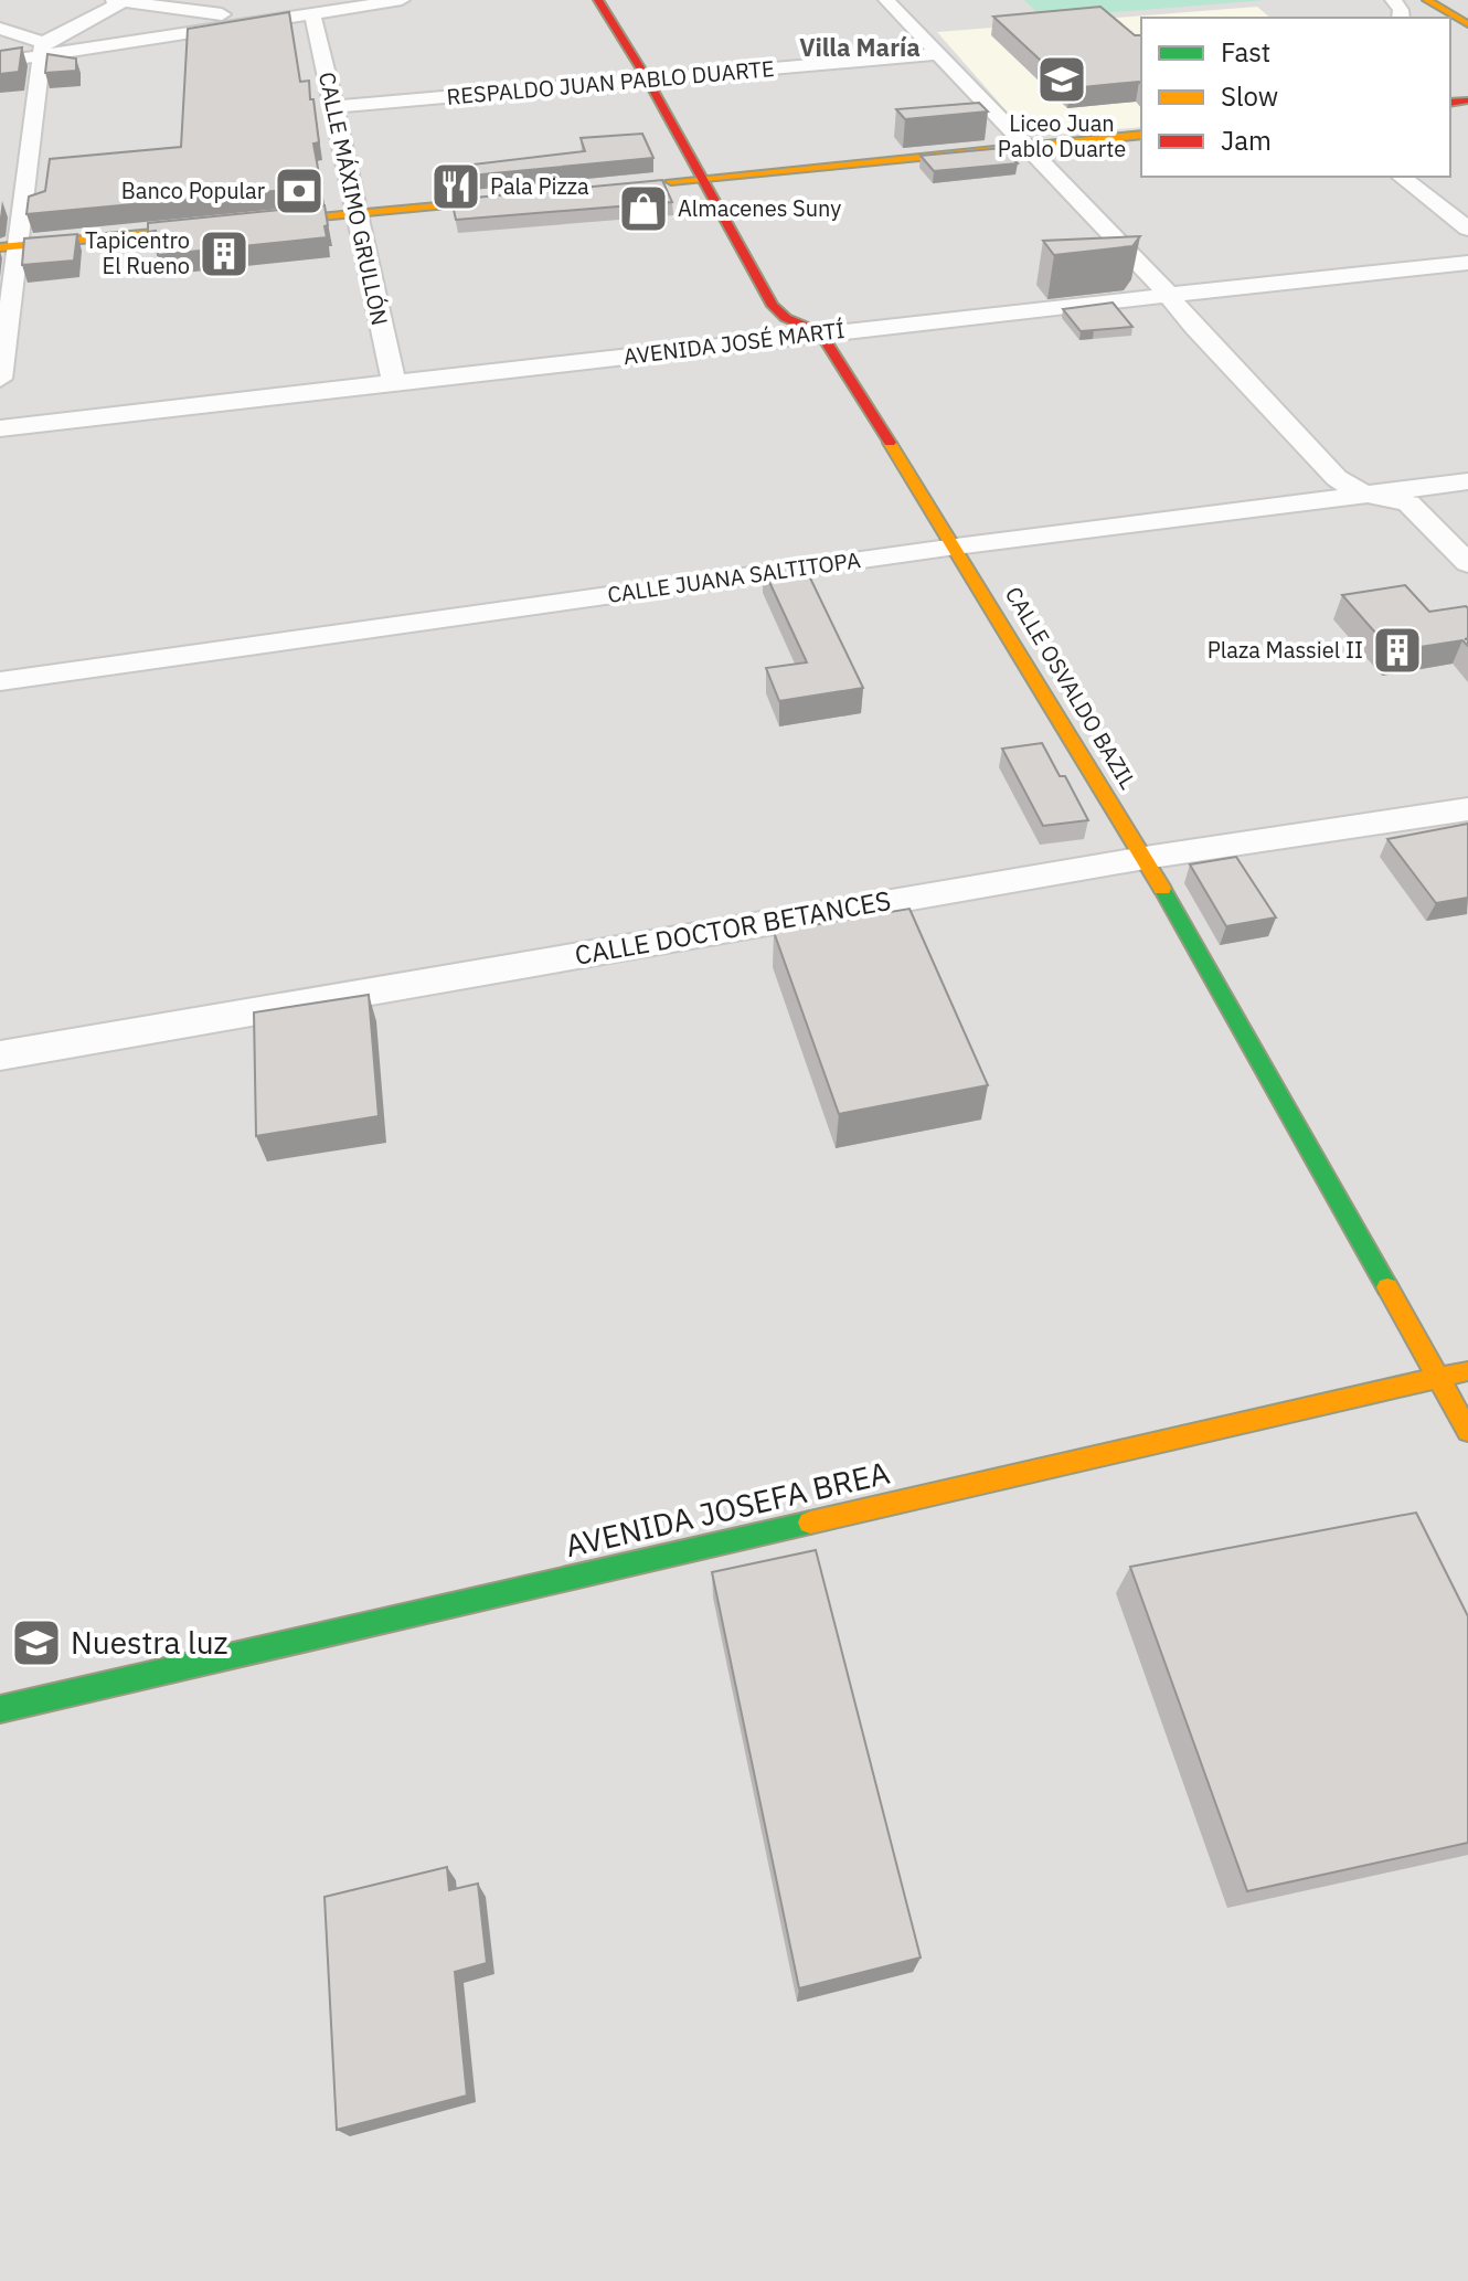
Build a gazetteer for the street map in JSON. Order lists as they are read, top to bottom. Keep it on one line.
{"streets":{"street":["RESPALDO JUAN PABLO DUARTE","CALLE MÁXIMO GRULLÓN","AVENIDA JOSÉ MARTÍ","CALLE JUANA SALTITOPA","CALLE OSVALDO BAZIL","CALLE DOCTOR BETANCES","AVENIDA JOSEFA BREA"]},"crossings":[["RESPALDO JUAN PABLO DUARTE","CALLE MÁXIMO GRULLÓN"],["CALLE MÁXIMO GRULLÓN","AVENIDA JOSÉ MARTÍ"],["AVENIDA JOSÉ MARTÍ","CALLE OSVALDO BAZIL"],["CALLE JUANA SALTITOPA","CALLE OSVALDO BAZIL"],["CALLE OSVALDO BAZIL","CALLE DOCTOR BETANCES"],["CALLE OSVALDO BAZIL","AVENIDA JOSEFA BREA"]],"districts":["Villa María"],"places":{"school or university":["Liceo Juan Pablo Duarte","Nuestra luz"],"restaurant":["Pala Pizza"],"bank":["Banco Popular"],"shop":["Almacenes Suny"],"building":["Tapicentro El Rueno","Plaza Massiel II"]},"legend":["Fast","Slow","Jam"]}
